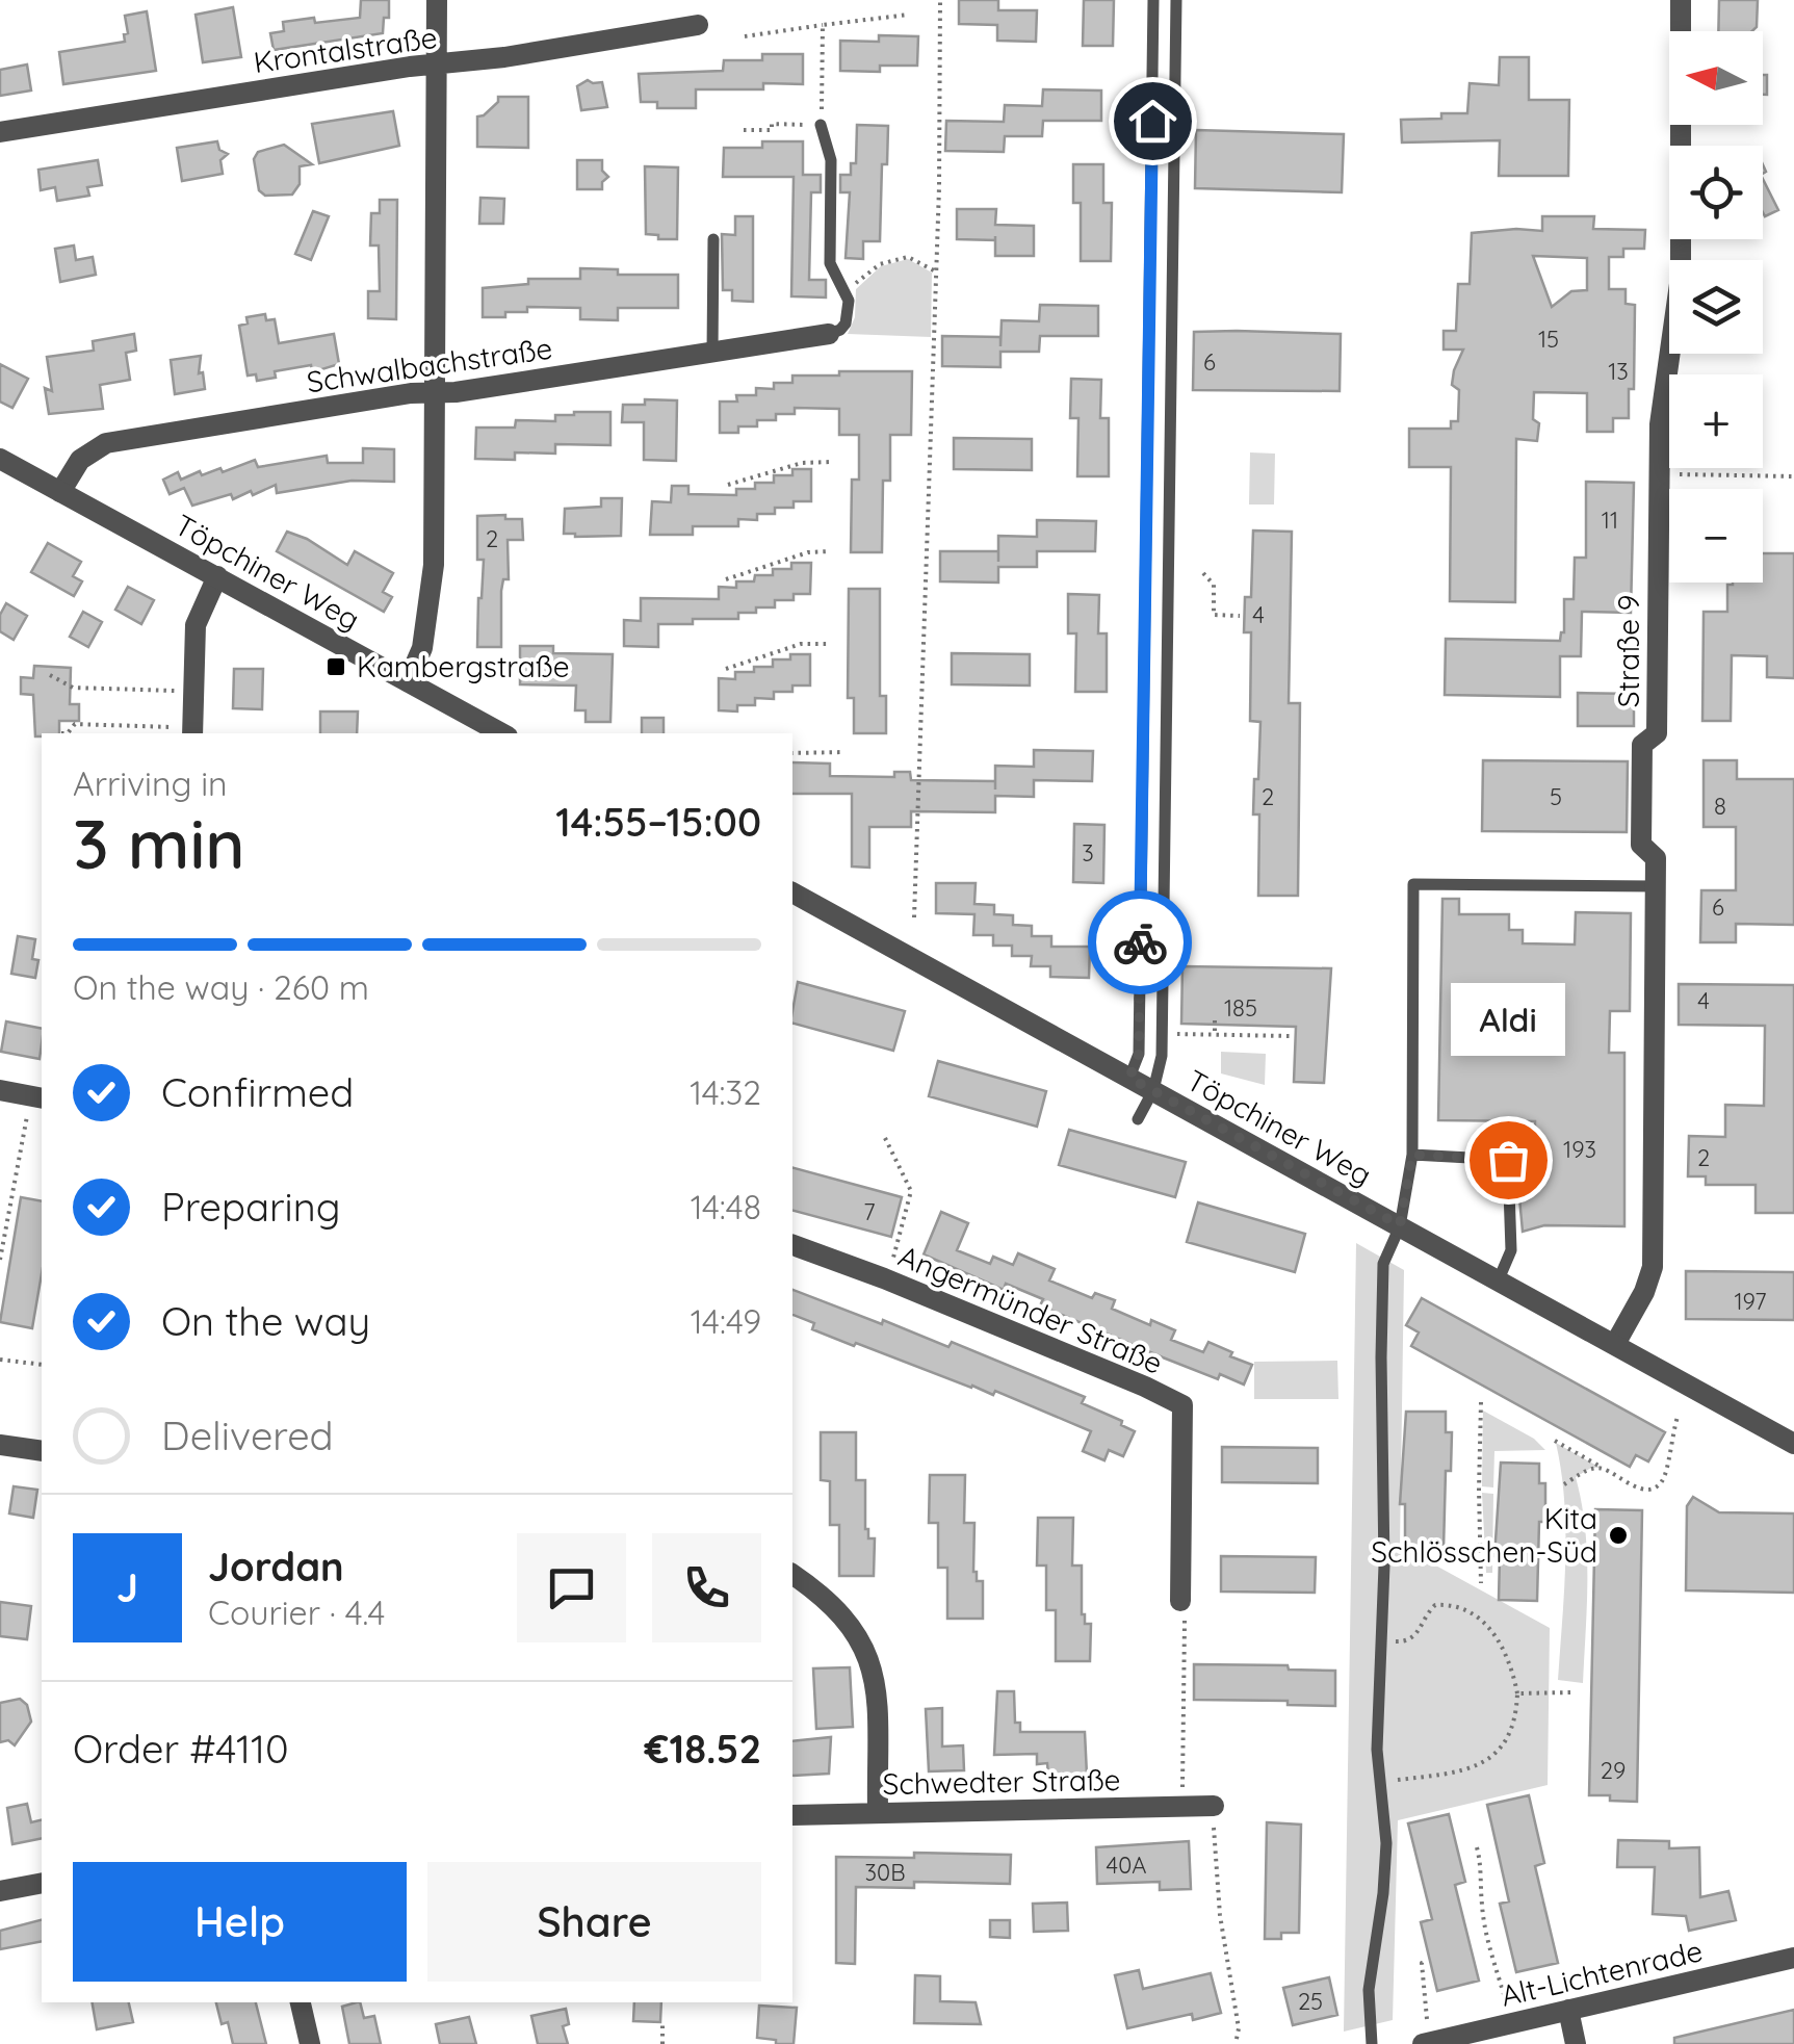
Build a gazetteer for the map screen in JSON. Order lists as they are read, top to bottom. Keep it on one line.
{"streets":{"street":["Krontalstraße","Schwalbachstraße","Töpchiner Weg","Straße 9","Angermünder Straße","Schwedter Straße","Alt-Lichtenrade"]},"crossings":[["Schwalbachstraße","Töpchiner Weg"],["Töpchiner Weg","Straße 9"]],"places":{"transit":["Kambergstraße"],"other":["Aldi","Kita Schlösschen-Süd"]},"house_numbers":["15","6","13","11","2","4","2","5","8","3","6","4","185","193","2","7","197","29","40A","30B","25"],"north":"left","page":{"map_buttons":["+","−"],"heading":["3 min","Arriving in","14:55–15:00"],"panel":["Jordan","Courier · 4.4","Order #4110","€18.52"],"bar":"On the way · 260 m","bubble":"Aldi","list":[["Confirmed","14:32"],["Preparing","14:48"],["On the way","14:49"],"Delivered"],"round":"J","buttons":["Help","Share"]}}
